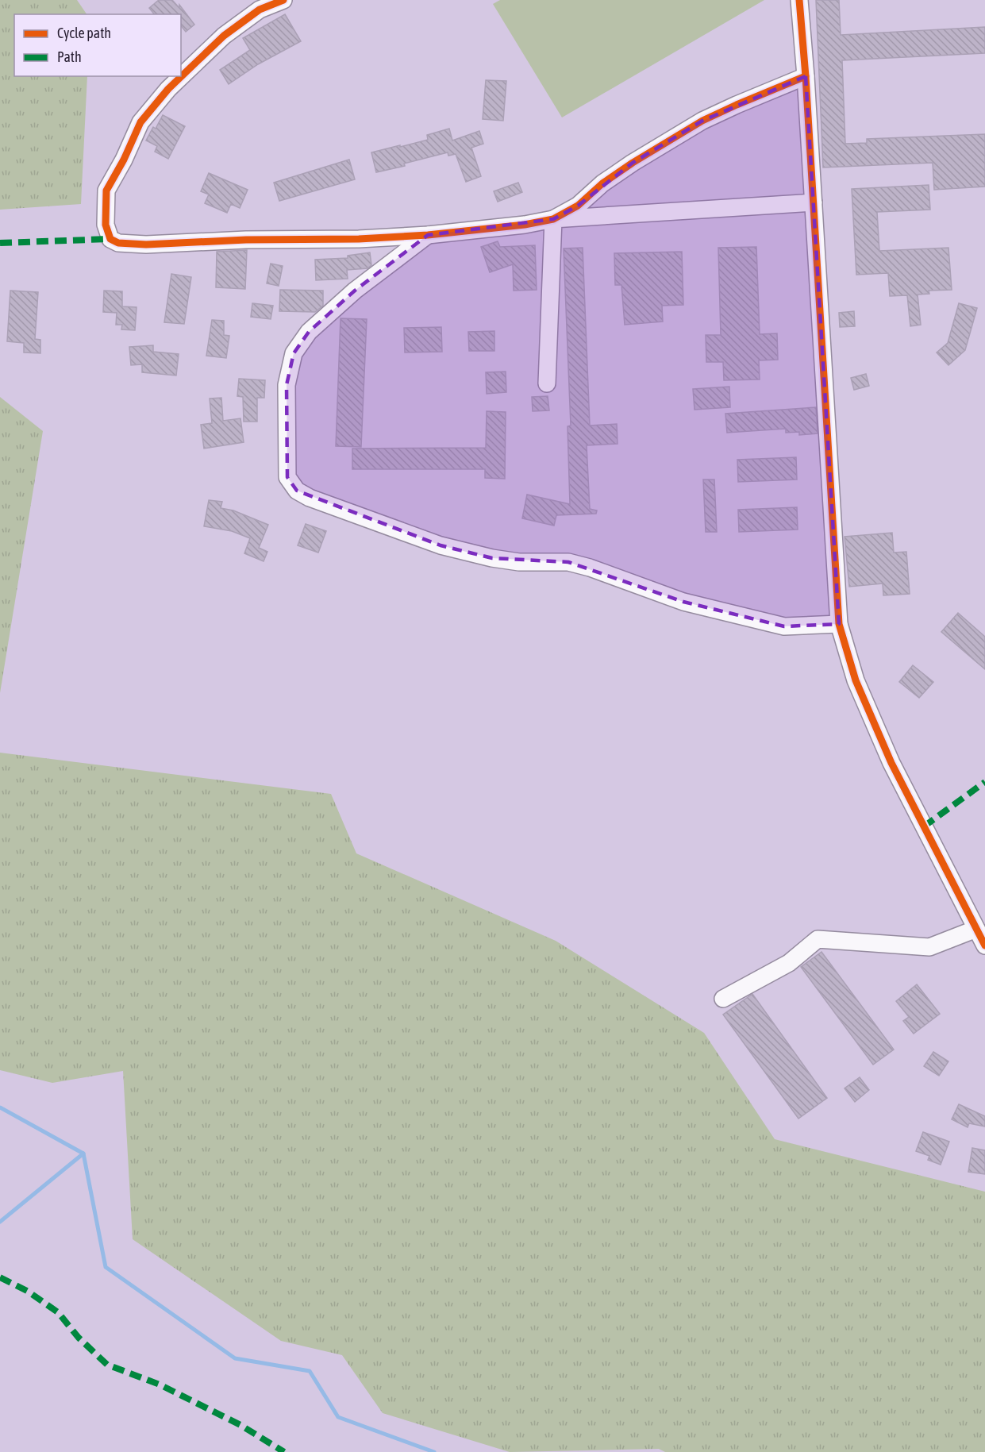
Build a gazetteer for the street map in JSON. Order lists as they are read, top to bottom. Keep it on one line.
{"legend":["Cycle path","Path"]}
